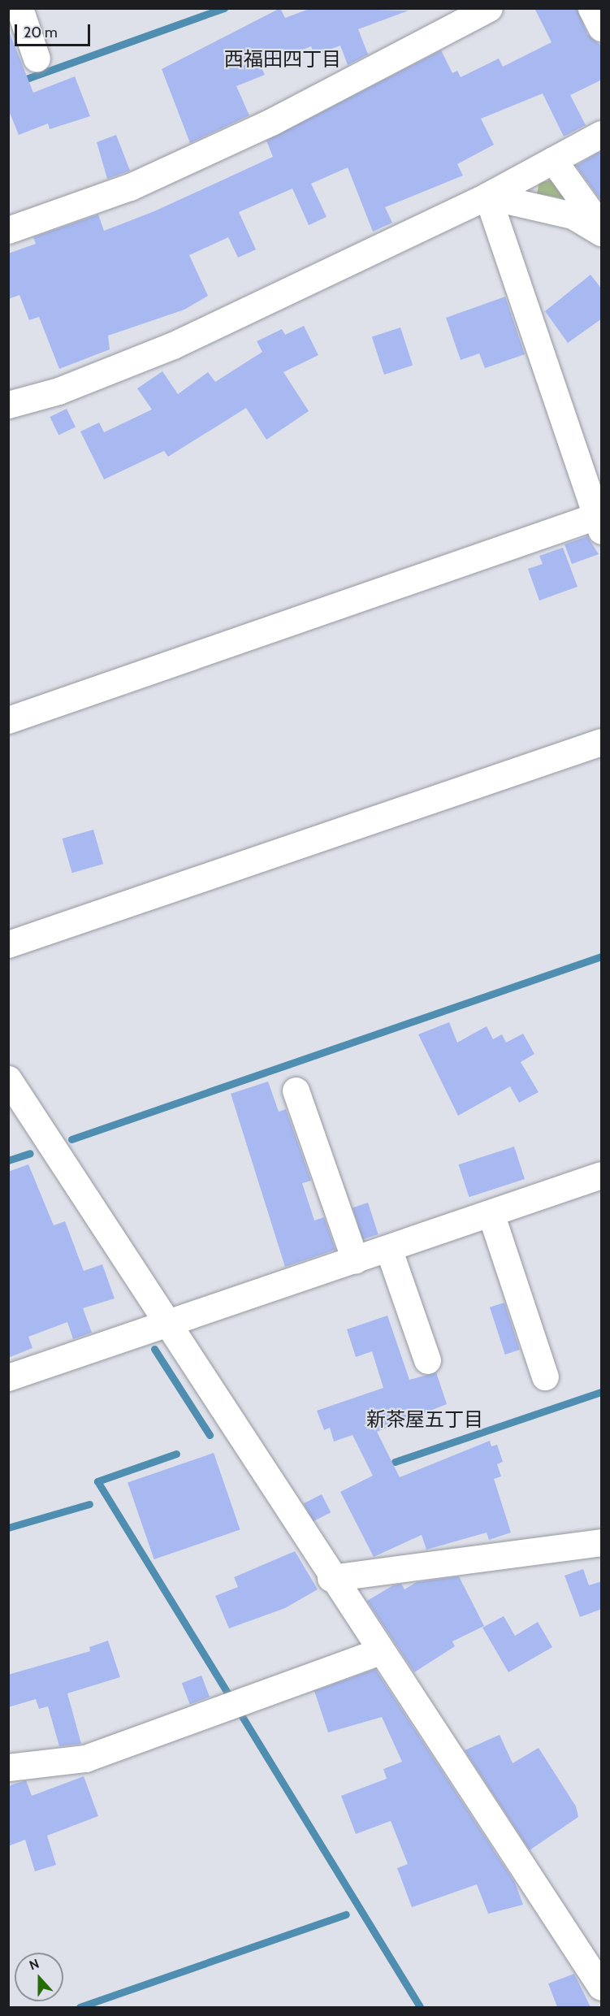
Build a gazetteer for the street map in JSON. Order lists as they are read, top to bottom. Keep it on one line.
{"districts":["西福田四丁目","新茶屋五丁目"],"scale_bar":"20 m","north":"top"}
